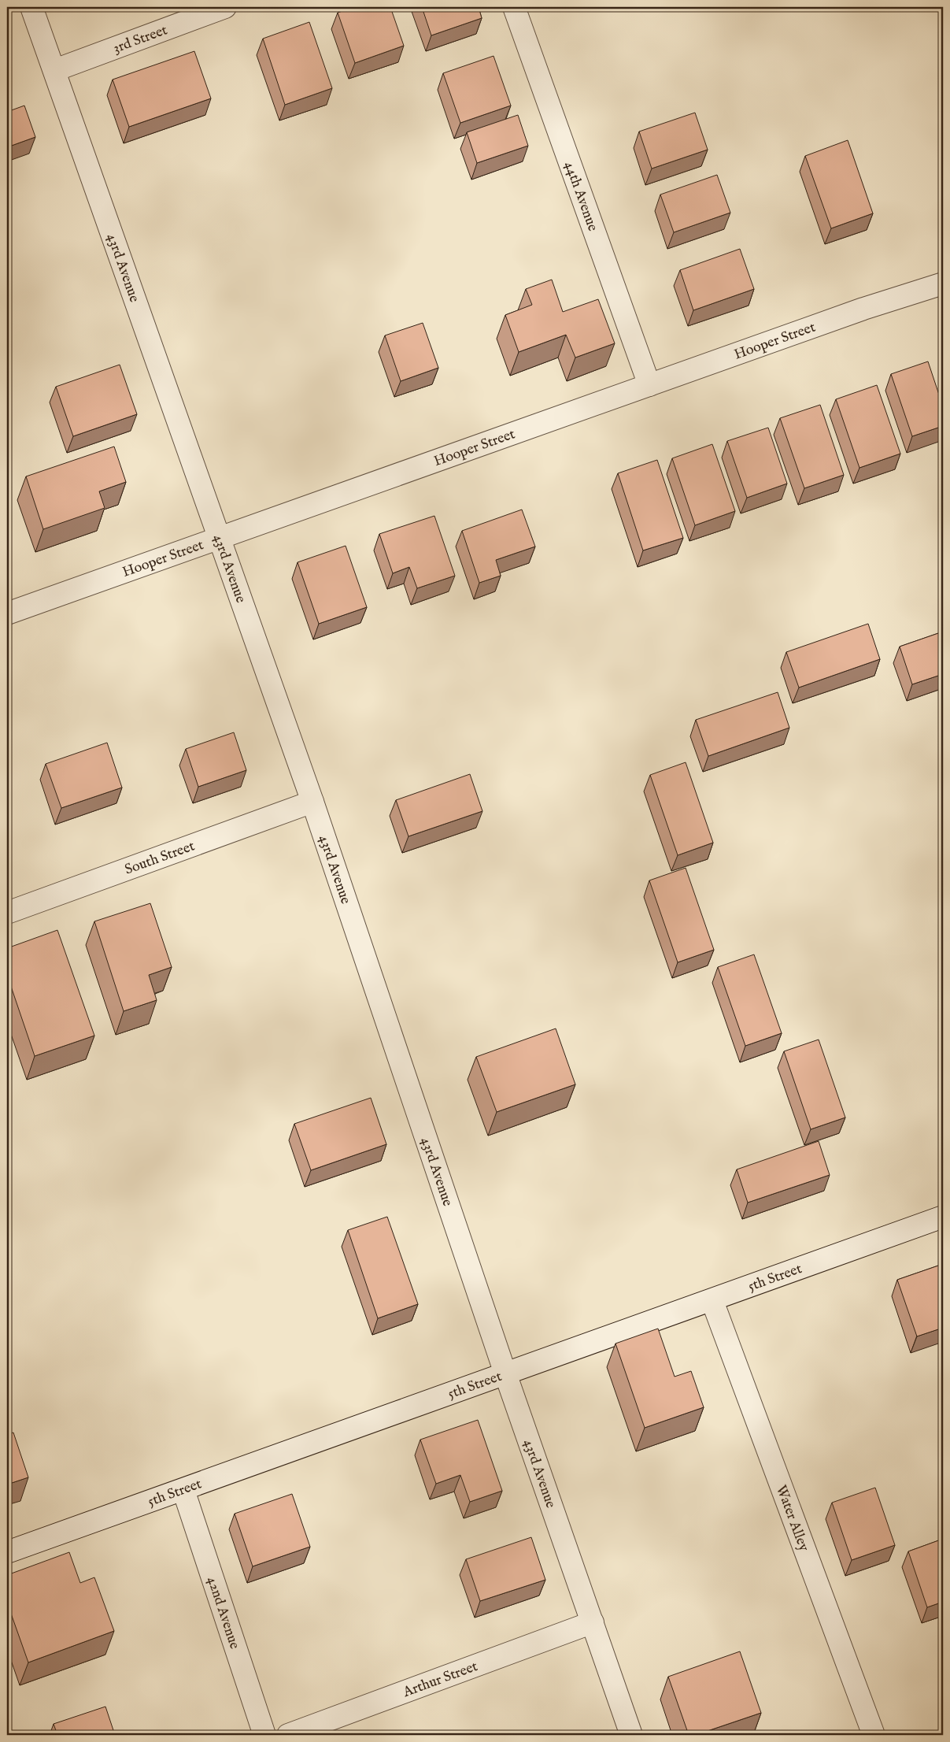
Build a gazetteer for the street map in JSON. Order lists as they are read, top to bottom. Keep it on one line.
{"streets":{"street":["3rd Street","44th Avenue","43rd Avenue","Hooper Street","South Street","5th Street","Water Alley","42nd Avenue","Arthur Street"]},"crossings":[["3rd Street","43rd Avenue"],["44th Avenue","Hooper Street"],["43rd Avenue","Hooper Street"],["43rd Avenue","South Street"],["43rd Avenue","5th Street"],["43rd Avenue","Arthur Street"],["5th Street","Water Alley"],["5th Street","42nd Avenue"]]}
